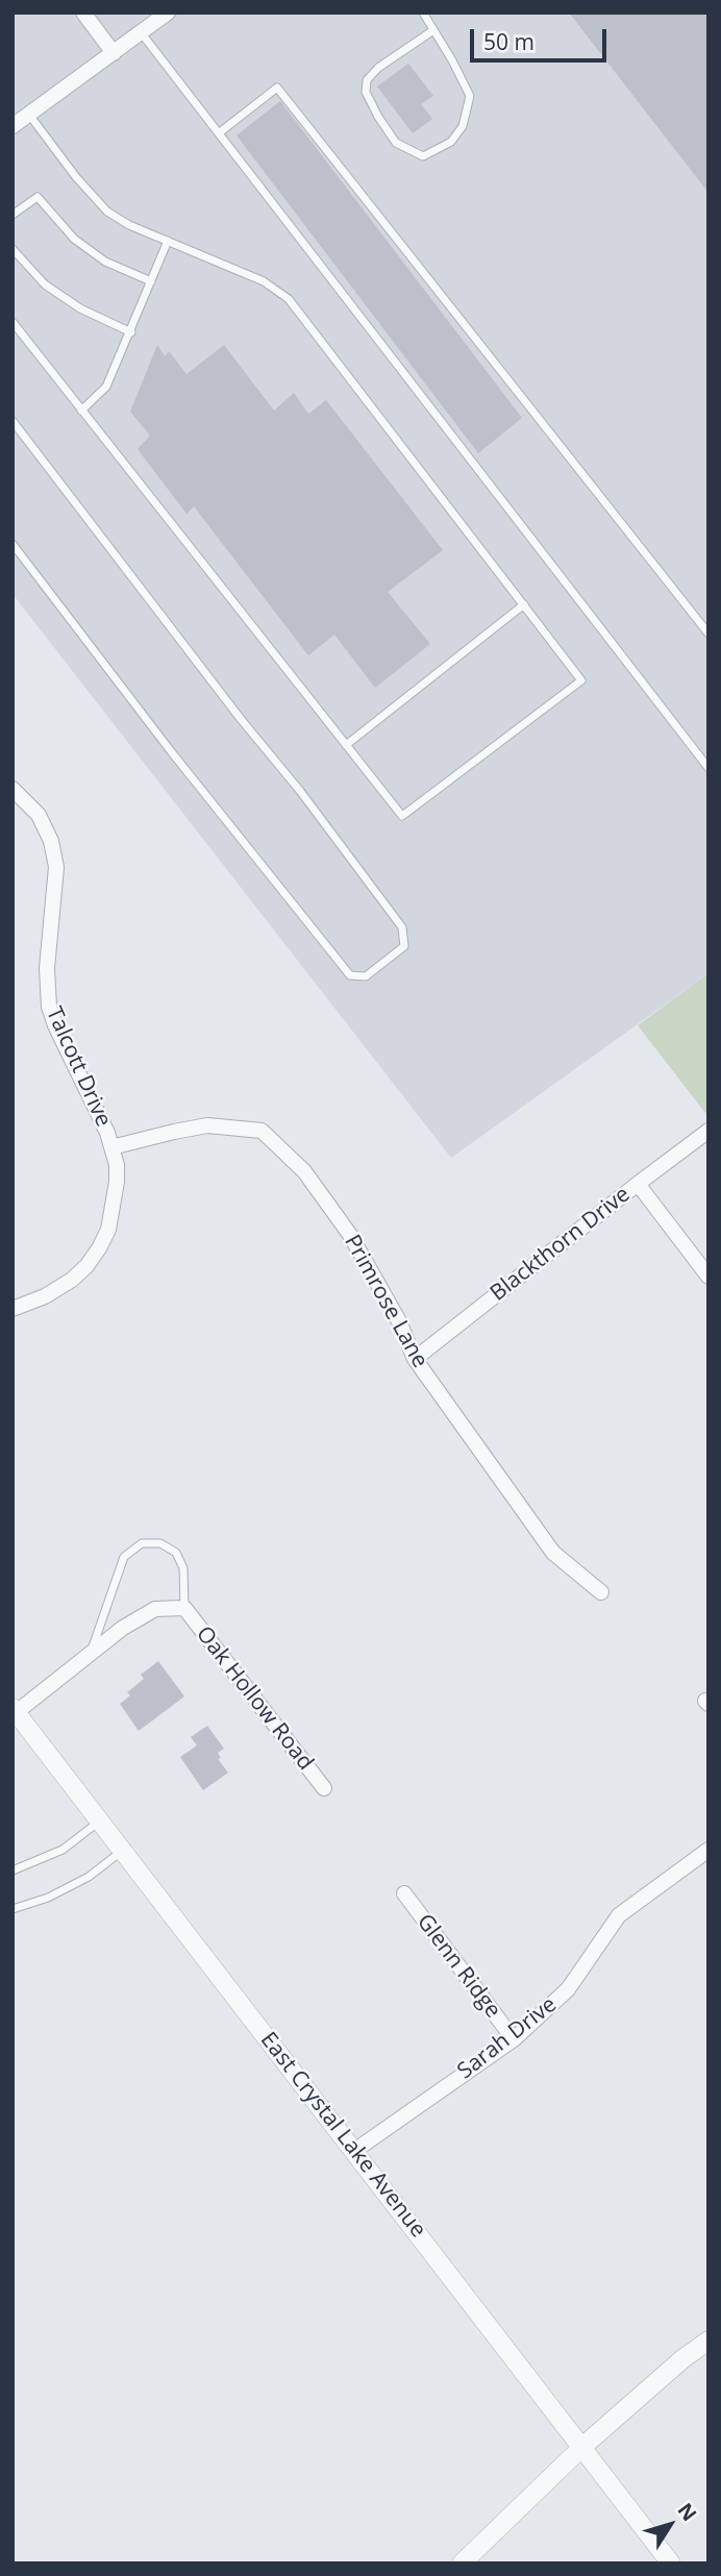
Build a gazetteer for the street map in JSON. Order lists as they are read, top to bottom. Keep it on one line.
{"streets":{"street":["Talcott Drive","Blackthorn Drive","Primrose Lane","Oak Hollow Road","Glenn Ridge","Sarah Drive","East Crystal Lake Avenue"]},"crossings":[["Talcott Drive","Primrose Lane"],["Blackthorn Drive","Primrose Lane"],["Oak Hollow Road","East Crystal Lake Avenue"],["Glenn Ridge","Sarah Drive"],["Sarah Drive","East Crystal Lake Avenue"]],"scale_bar":"50 m","north":"top right"}
